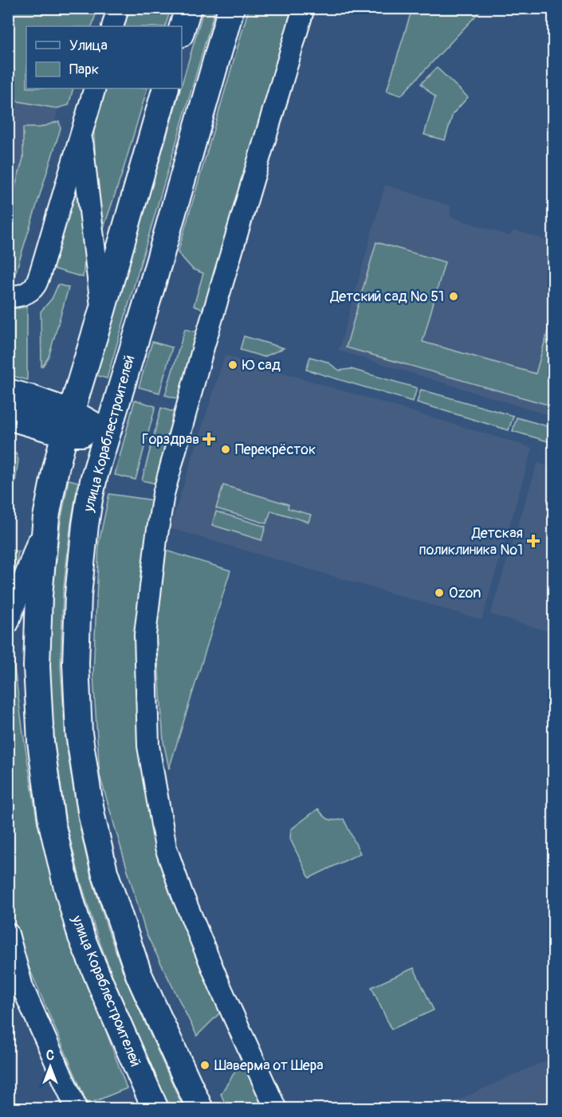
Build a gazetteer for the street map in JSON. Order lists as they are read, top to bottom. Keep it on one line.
{"streets":{"main road":["улица Кораблестроителей"]},"places":{"other":["Детский сад № 51","Ю сад","Перекрёсток","Ozon","Шаверма от Шера"],"health":["Горздрав","Детская поликлиника №1"]},"legend":["Улица","Парк"],"north":"top"}
